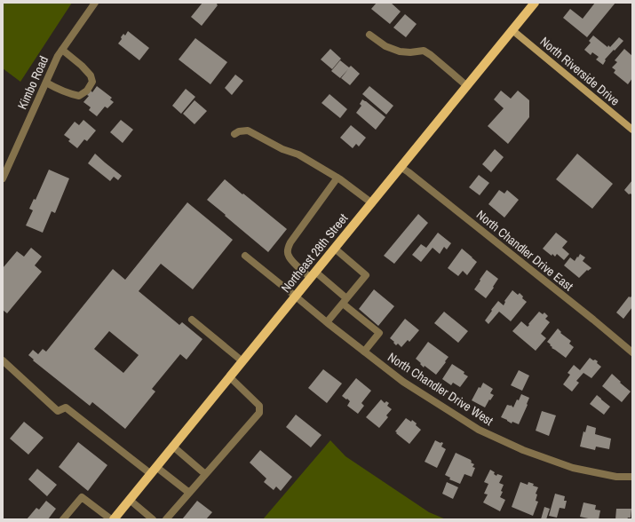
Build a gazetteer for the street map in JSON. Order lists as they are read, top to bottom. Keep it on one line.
{"streets":{"main road":["North Riverside Drive","Northeast 28th Street"],"street":["Kimbo Road","North Chandler Drive East","North Chandler Drive West"]},"crossings":[["North Riverside Drive","Northeast 28th Street"],["North Chandler Drive East","Northeast 28th Street"],["Northeast 28th Street","North Chandler Drive West"]]}
